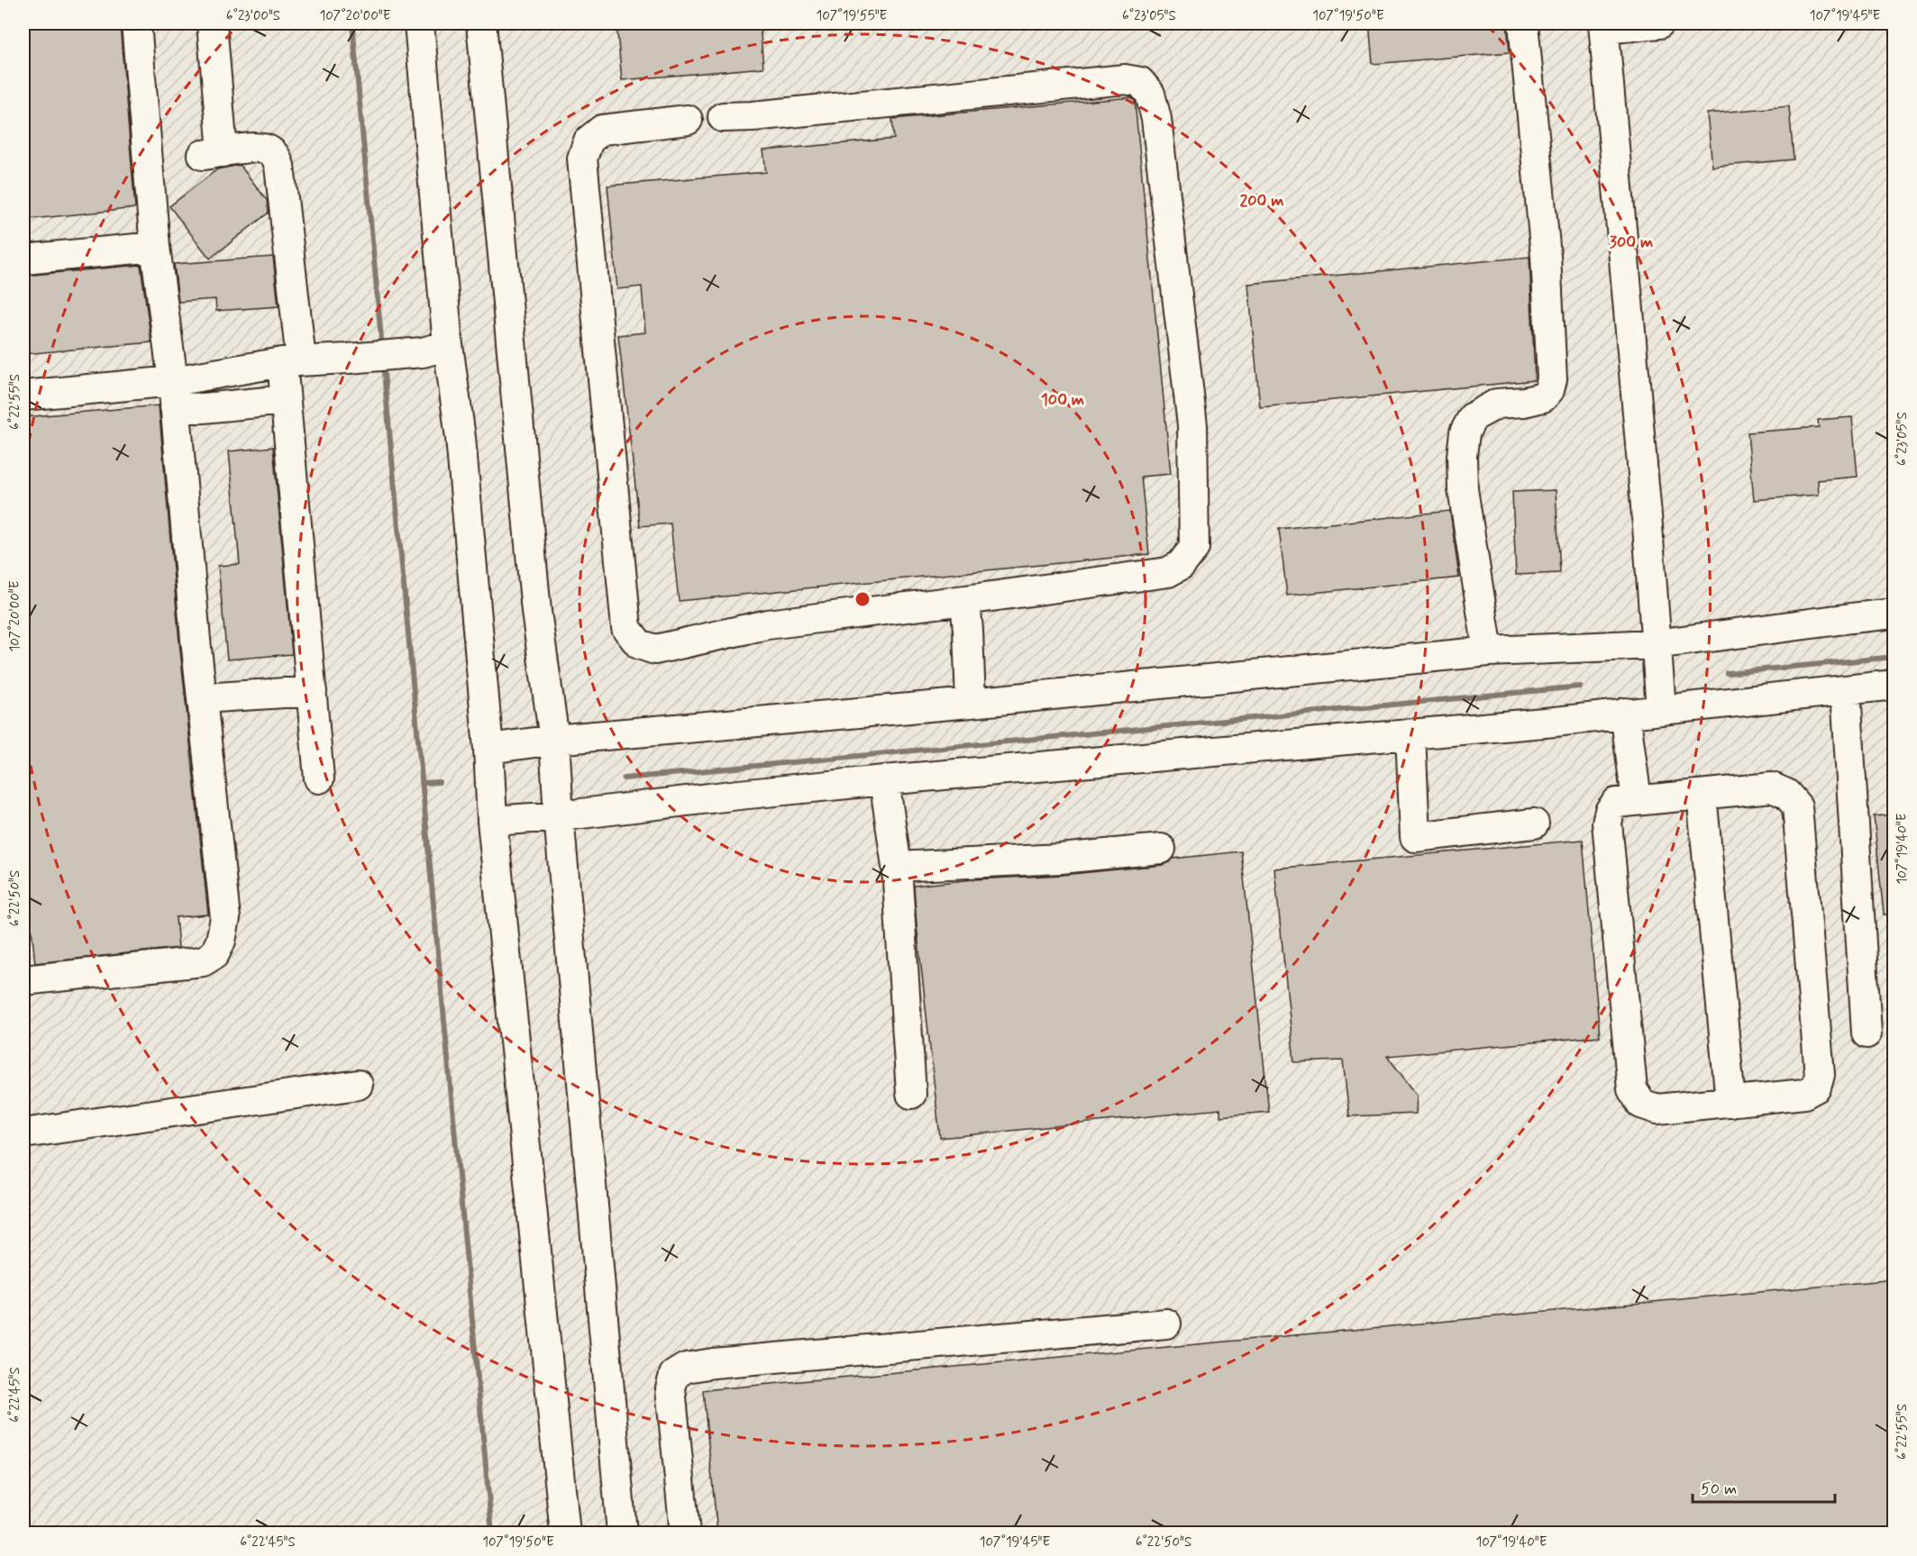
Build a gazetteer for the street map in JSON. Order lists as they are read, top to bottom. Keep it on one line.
{"scale_bar":"50 m","coordinates":["6°23'00\"S","107°20'00\"E","107°19'55\"E","6°23'05\"S","107°19'50\"E","107°19'45\"E","6°22'55\"S","107°19'40\"E","6°22'50\"S","6°22'45\"S"],"rings":["200 m","300 m","100 m"]}
